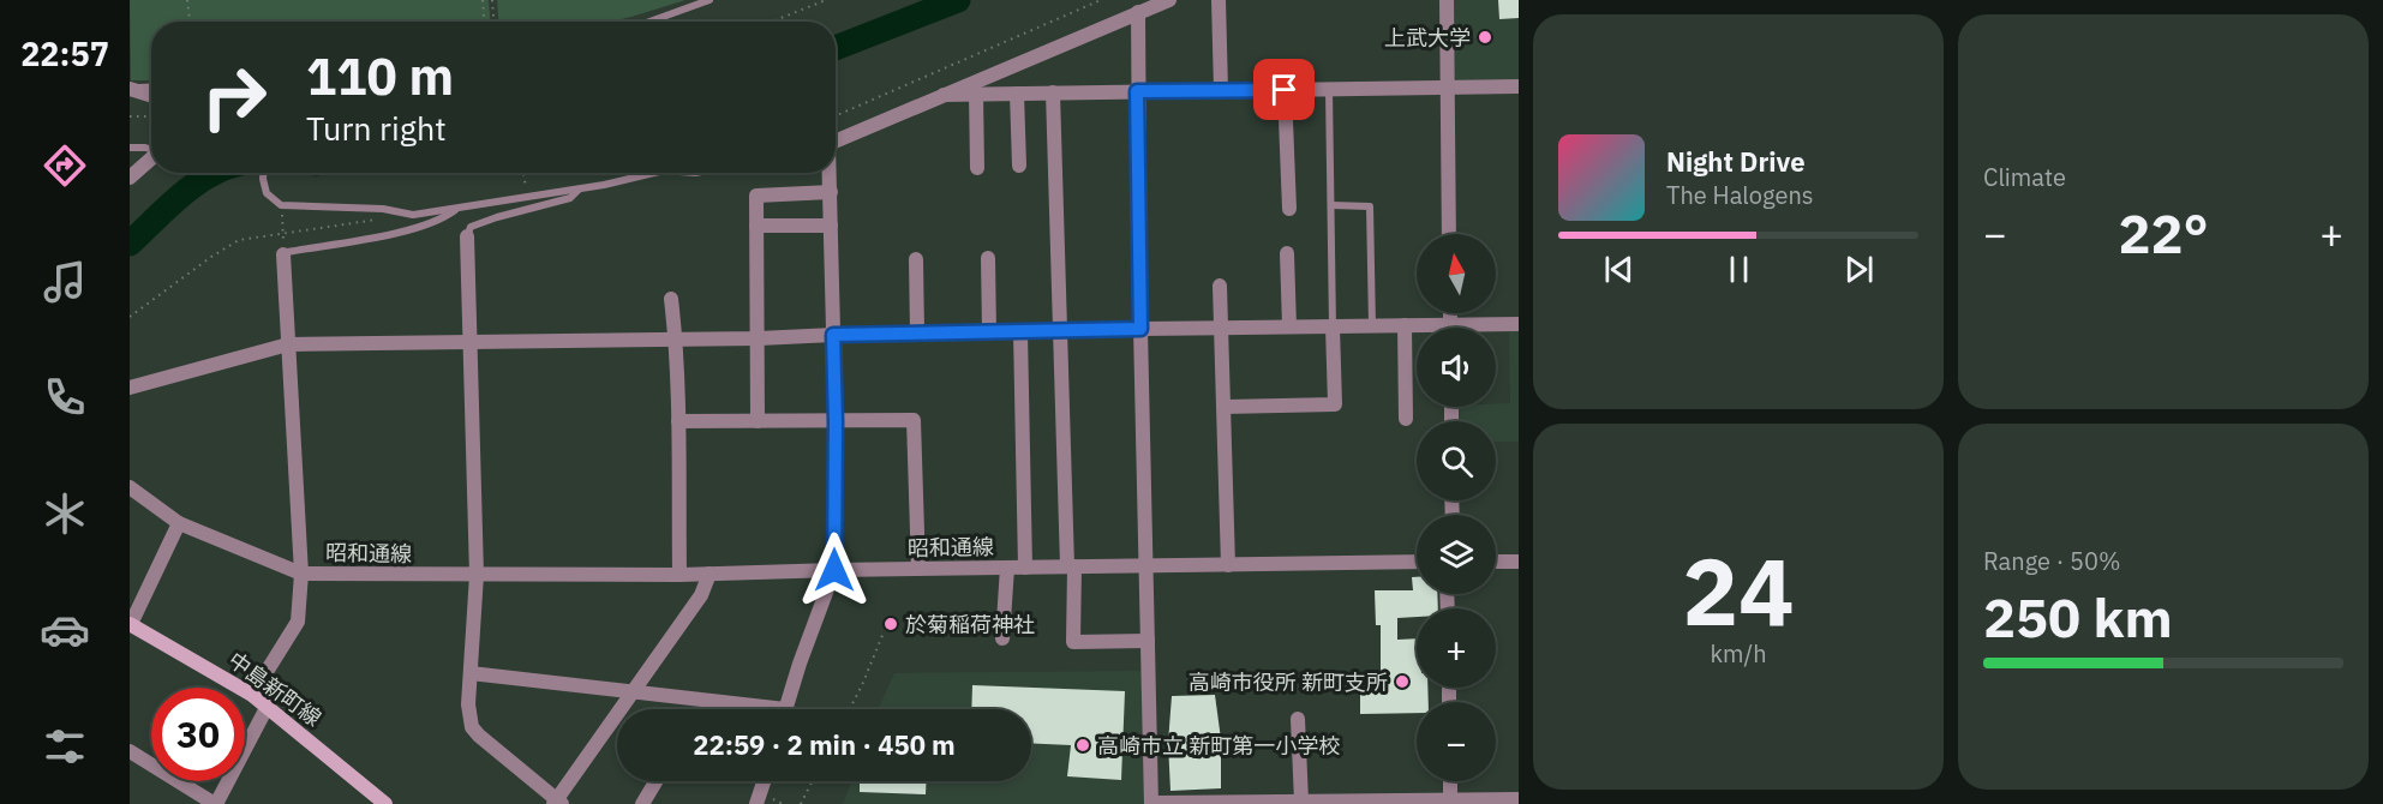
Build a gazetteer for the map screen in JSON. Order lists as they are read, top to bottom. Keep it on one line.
{"streets":{"main road":["中島新町線"],"street":["昭和通線"]},"places":["上武大学","於菊稲荷神社","高崎市役所 新町支所","高崎市立 新町第一小学校"],"north":"top","page":{"tabs":"22:57","tile":["Climate",["24","km/h"],["Range · 50%","250 km"]],"turn":["110 m","Turn right"],"song":["Night Drive","The Halogens"],"heat":["−","22°","+"],"map_buttons":["+","−"],"limit":"30","trip":"22:59 · 2 min · 450 m"}}
